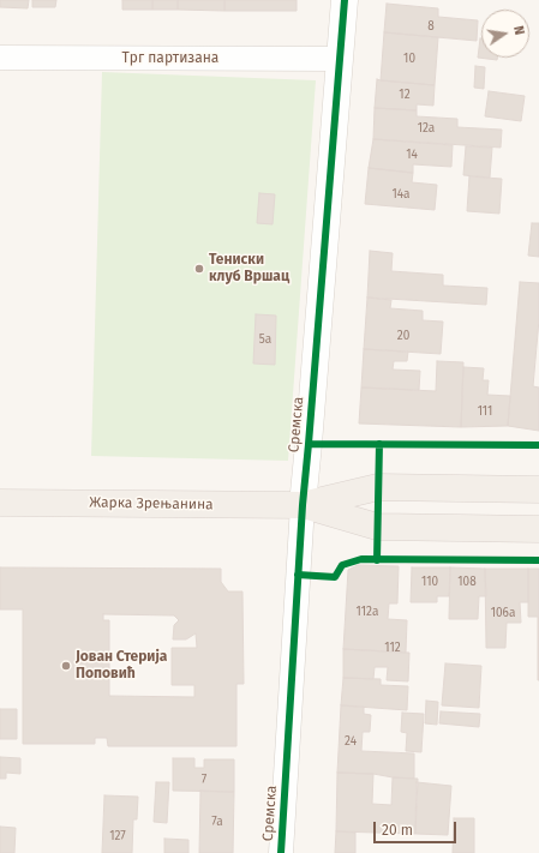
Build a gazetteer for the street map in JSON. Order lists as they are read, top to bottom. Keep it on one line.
{"streets":{"main road":["Жарка Зрењанина"],"street":["Трг партизана","Сремска"]},"crossings":[["Трг партизана","Сремска"],["Сремска","Жарка Зрењанина"]],"places":["Тениски клуб Вршац","Јован Стерија Поповић"],"house_numbers":["8","10","12","12a","14","14a","20","5a","111","110","108","112a","106a","112","24","7","7a","127"],"scale_bar":"20 m","north":"right"}
